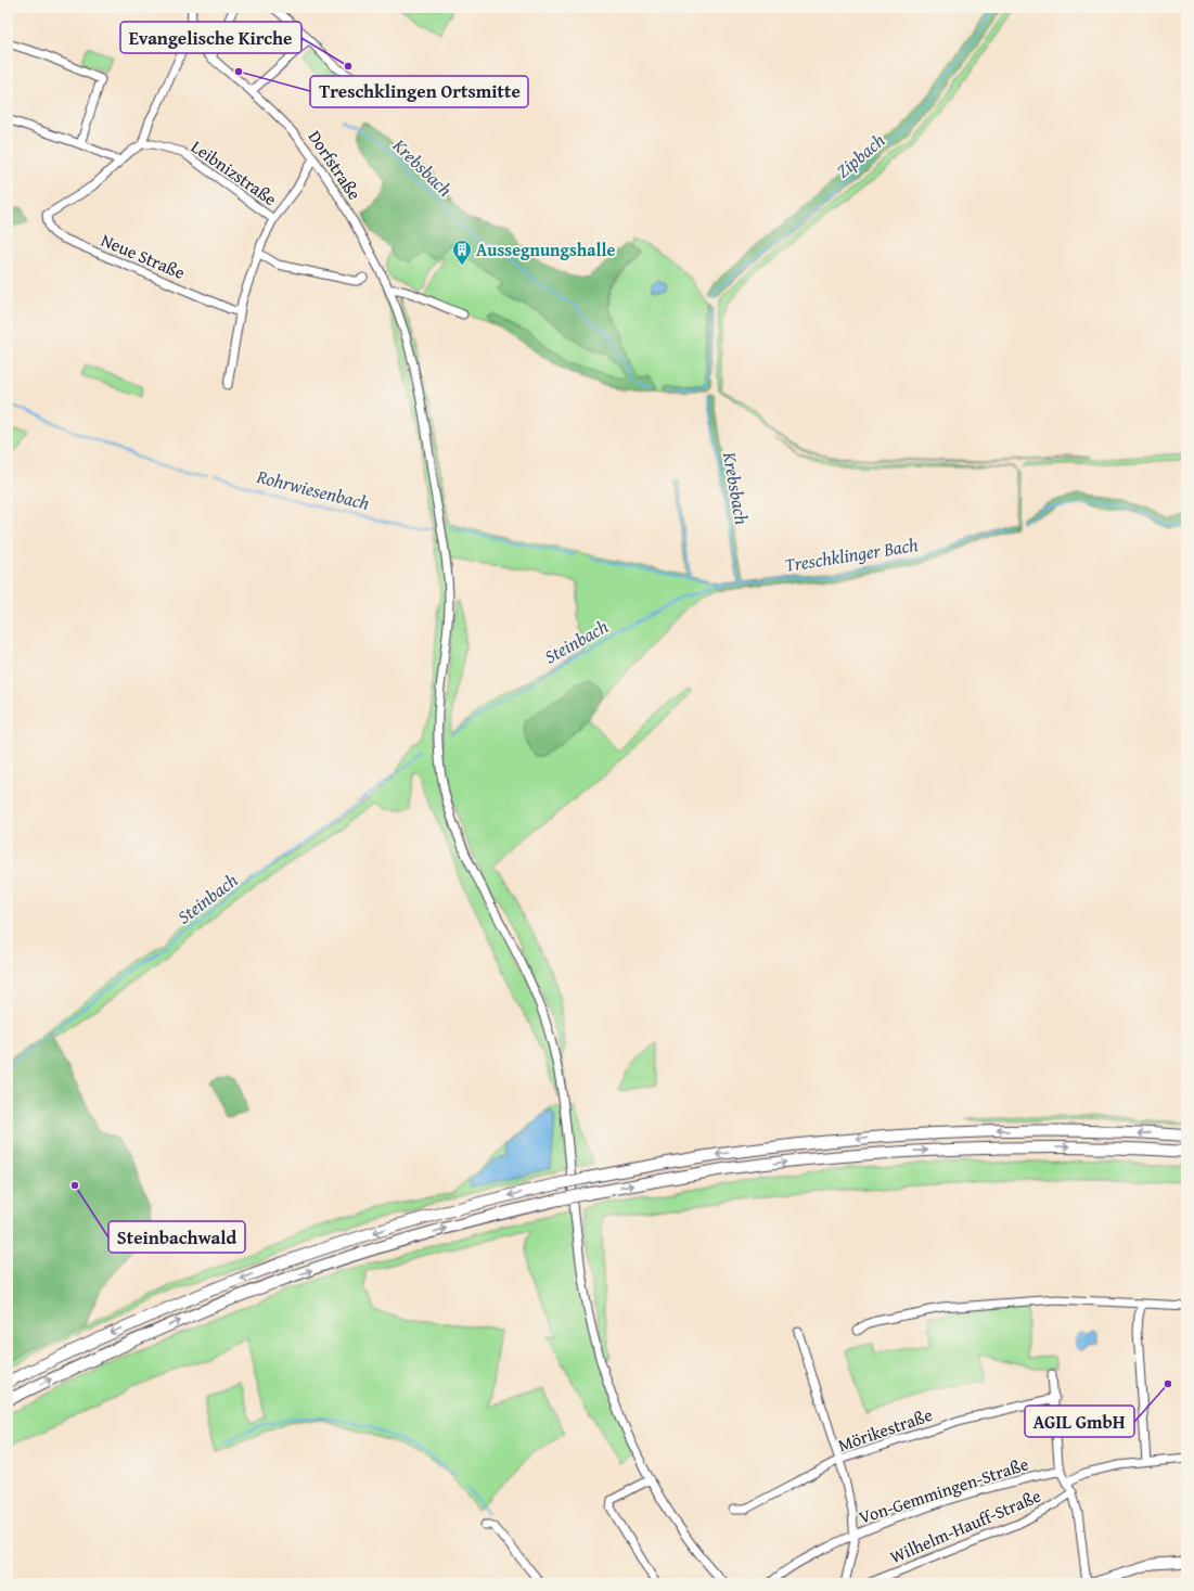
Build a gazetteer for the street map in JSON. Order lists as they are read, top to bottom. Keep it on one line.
{"streets":{"street":["Dorfstraße","Leibnizstraße","Neue Straße","Mörikestraße","Von-Gemmingen-Straße","Wilhelm-Hauff-Straße"]},"water":["Zipbach","Krebsbach","Rohrwiesenbach","Treschklinger Bach","Steinbach"],"places":{"other":["Evangelische Kirche","Treschklingen Ortsmitte","Steinbachwald","AGIL GmbH"],"building":["Aussegnungshalle"]}}
